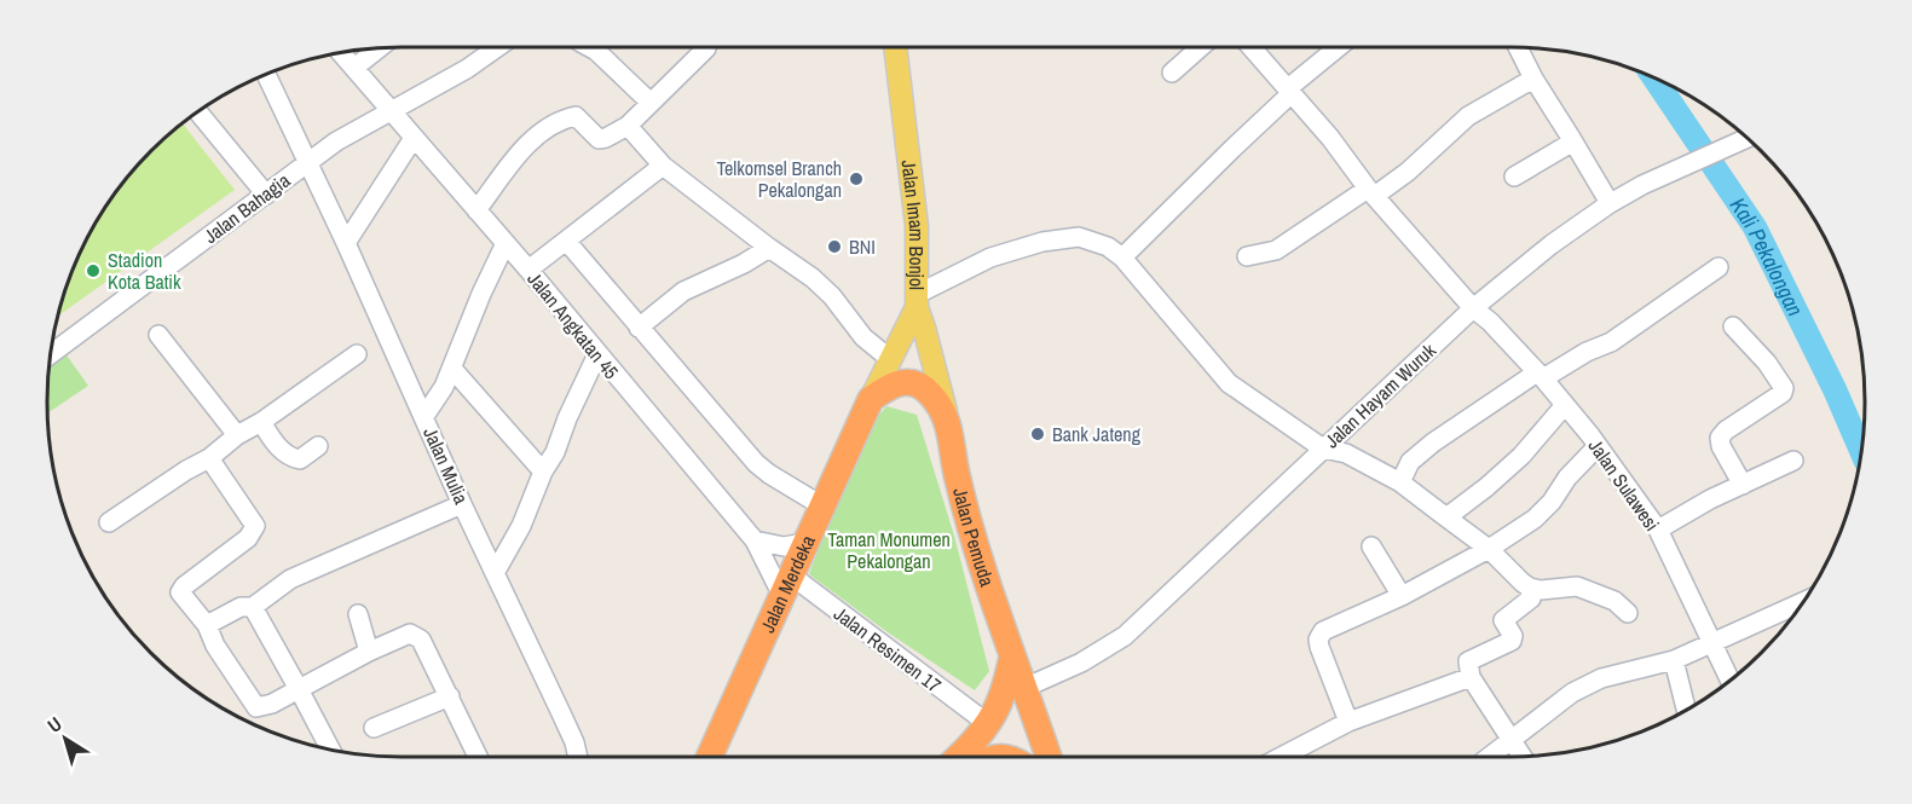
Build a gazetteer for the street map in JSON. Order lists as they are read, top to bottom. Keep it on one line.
{"streets":{"highway":["Jalan Pemuda","Jalan Merdeka"],"main road":["Jalan Imam Bonjol"],"street":["Jalan Bahagia","Jalan Angkatan 45","Jalan Hayam Wuruk","Jalan Mulia","Jalan Sulawesi","Jalan Resimen 17"]},"crossings":[["Jalan Bahagia","Jalan Angkatan 45"],["Jalan Bahagia","Jalan Mulia"],["Jalan Imam Bonjol","Jalan Pemuda"],["Jalan Angkatan 45","Jalan Merdeka"],["Jalan Angkatan 45","Jalan Resimen 17"],["Jalan Hayam Wuruk","Jalan Sulawesi"],["Jalan Hayam Wuruk","Jalan Pemuda"],["Jalan Merdeka","Jalan Resimen 17"]],"water":["Kali Pekalongan"],"parks":["Taman Monumen Pekalongan"],"places":["Telkomsel Branch Pekalongan","BNI","Stadion Kota Batik","Bank Jateng"],"north":"top left"}
